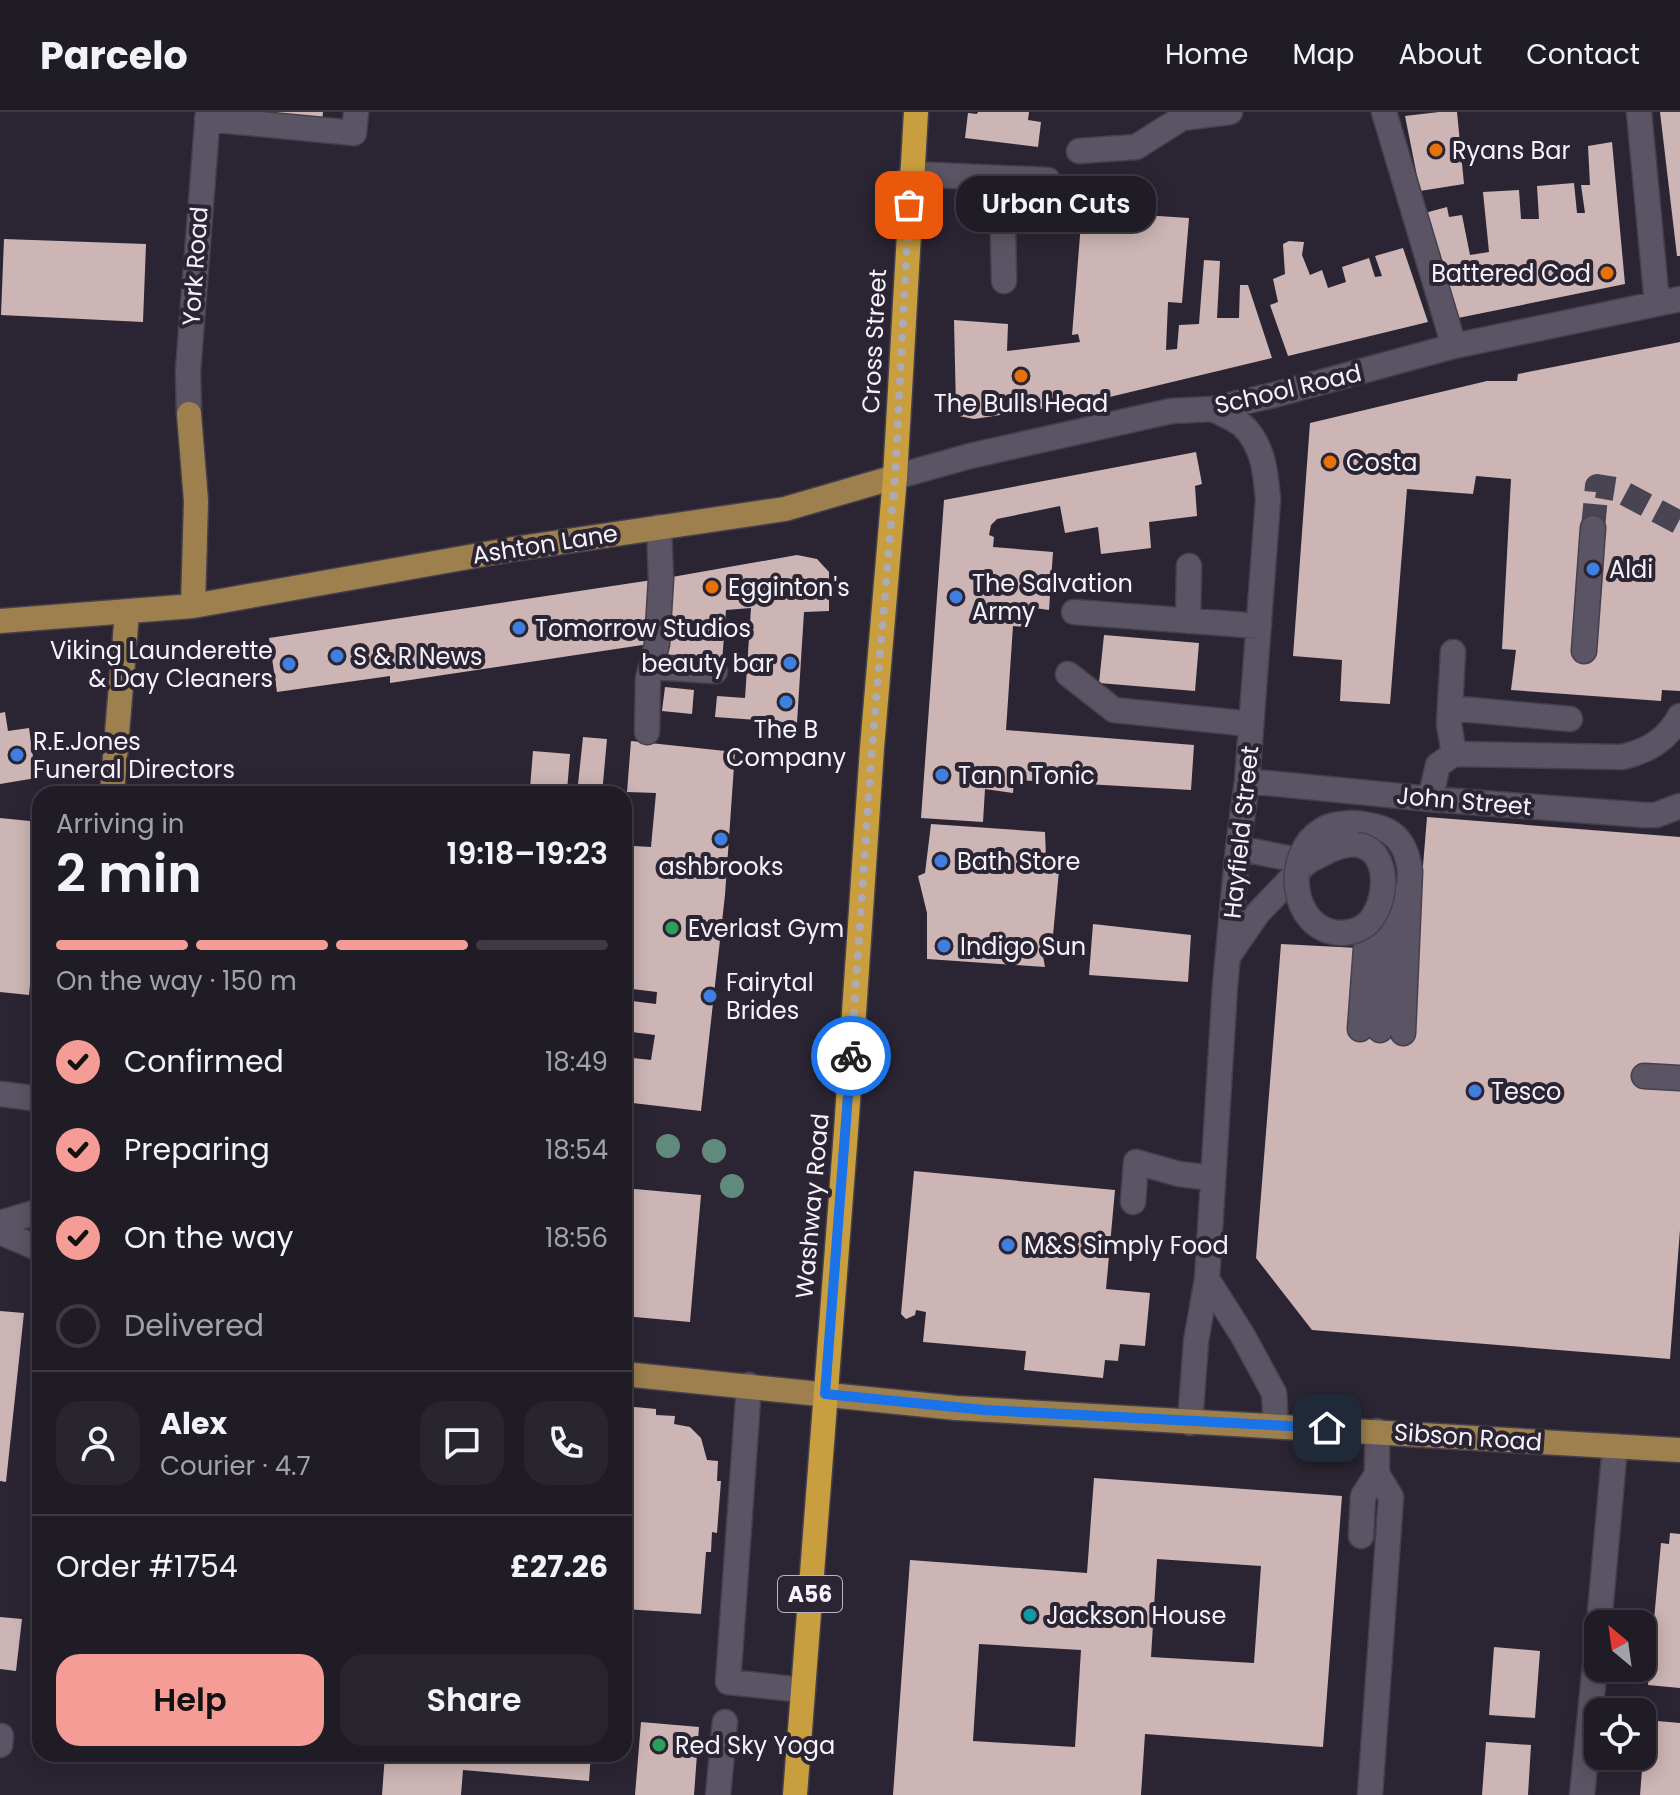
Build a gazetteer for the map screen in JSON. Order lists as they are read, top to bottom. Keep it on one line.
{"streets":{"highway":["Cross Street","Washway Road","A56"],"main road":["Ashton Lane","Sibson Road"],"street":["York Road","School Road","John Street","Hayfield Street"]},"crossings":[["Cross Street","School Road"],["Cross Street","Ashton Lane"],["Cross Street","Washway Road"],["School Road","Ashton Lane"],["School Road","Hayfield Street"],["School Road","Washway Road"],["Ashton Lane","Washway Road"],["John Street","Hayfield Street"],["Hayfield Street","Sibson Road"],["Washway Road","Sibson Road"]],"places":["Ryans Bar","Urban Cuts","Battered Cod","The Bulls Head","Costa","Aldi","Egginton's","The Salvation Army","Tomorrow Studios","S & R News","beauty bar","Viking Launderette & Day Cleaners","The B Company","R.E.Jones Funeral Directors","Tan n Tonic","ashbrooks","Bath Store","Everlast Gym","Indigo Sun","Fairytal Brides","Tesco","M&S Simply Food","Jackson House","Red Sky Yoga"],"north":"top left","page":{"header":"Parcelo","nav":["Home","Map","About","Contact"],"bubble":"Urban Cuts","heading":["2 min","Arriving in","19:18–19:23"],"panel":["Alex","Courier · 4.7","Order #1754","£27.26"],"bar":"On the way · 150 m","list":[["Confirmed","18:49"],["Preparing","18:54"],["On the way","18:56"],"Delivered"],"buttons":["Help","Share"]}}
